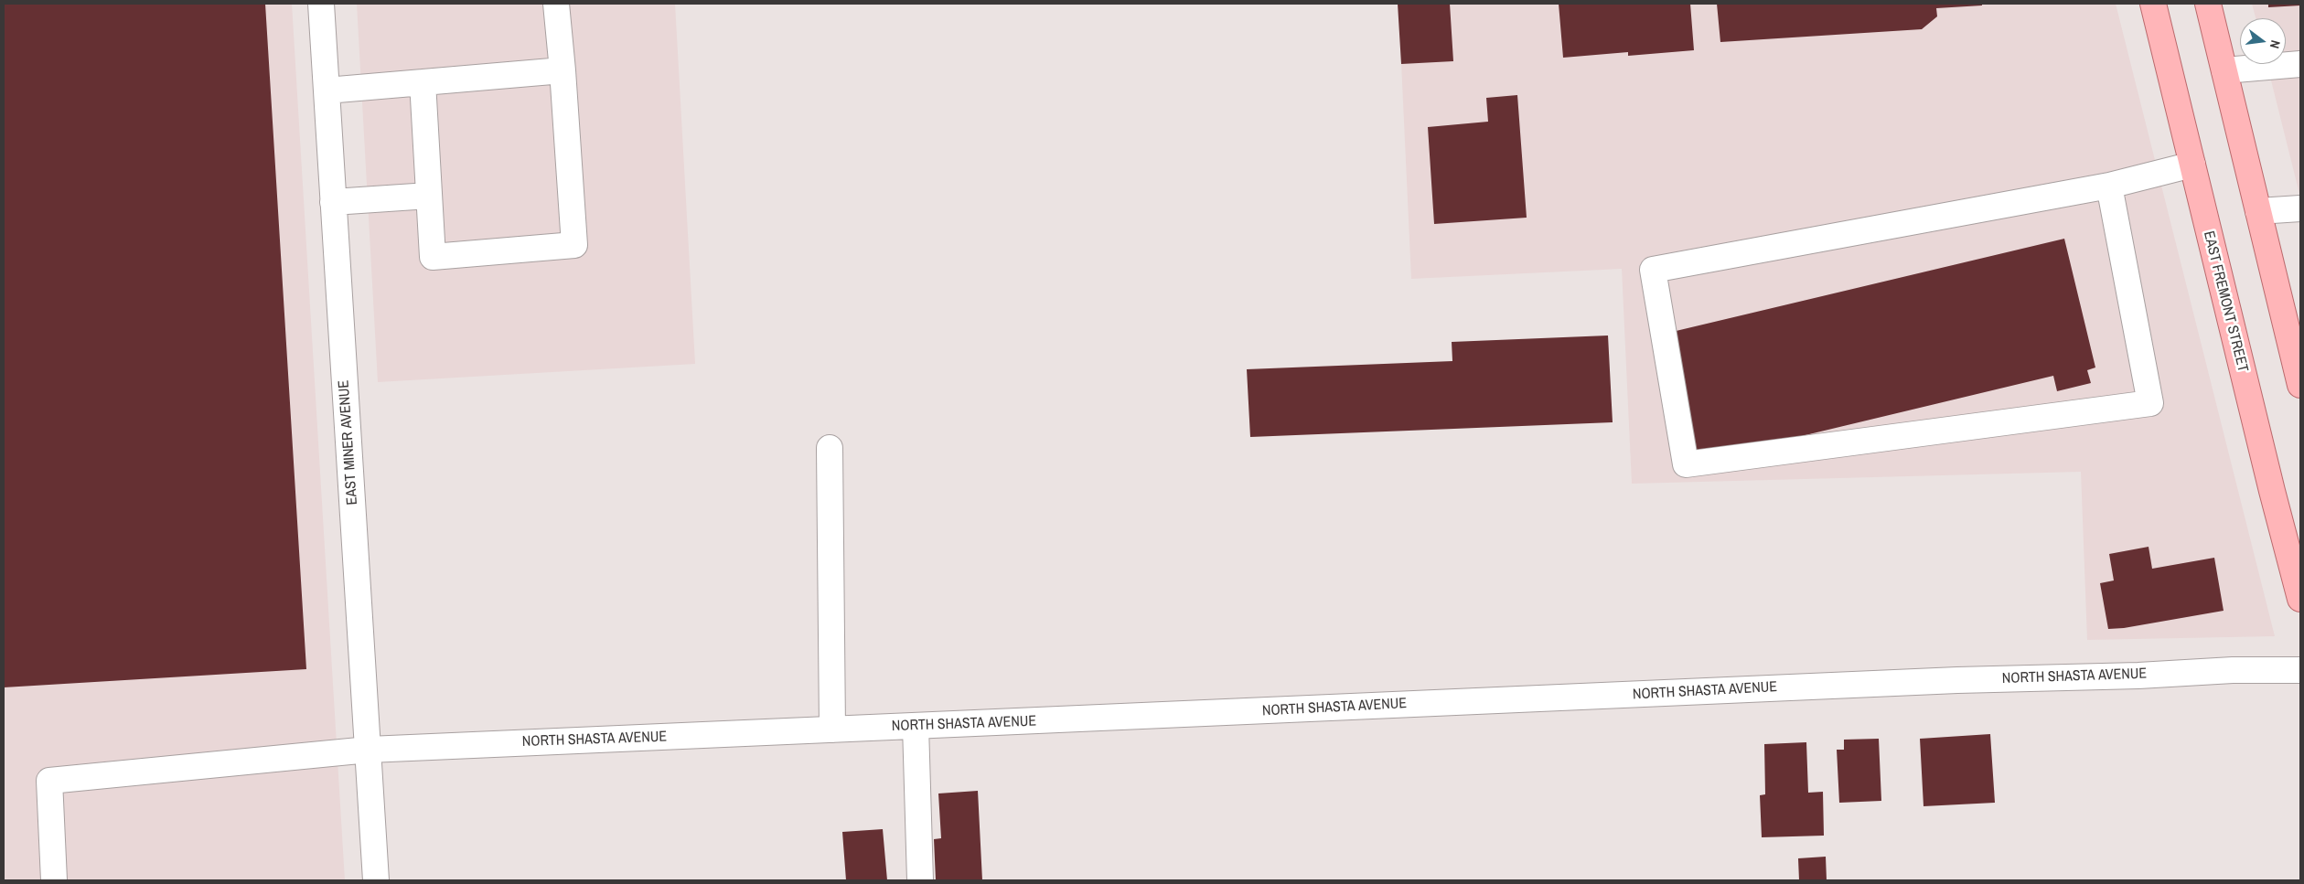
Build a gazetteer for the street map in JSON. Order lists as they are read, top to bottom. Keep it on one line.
{"streets":{"main road":["EAST FREMONT STREET"],"street":["EAST MINER AVENUE","NORTH SHASTA AVENUE"]},"crossings":[["EAST MINER AVENUE","NORTH SHASTA AVENUE"]],"north":"right"}
